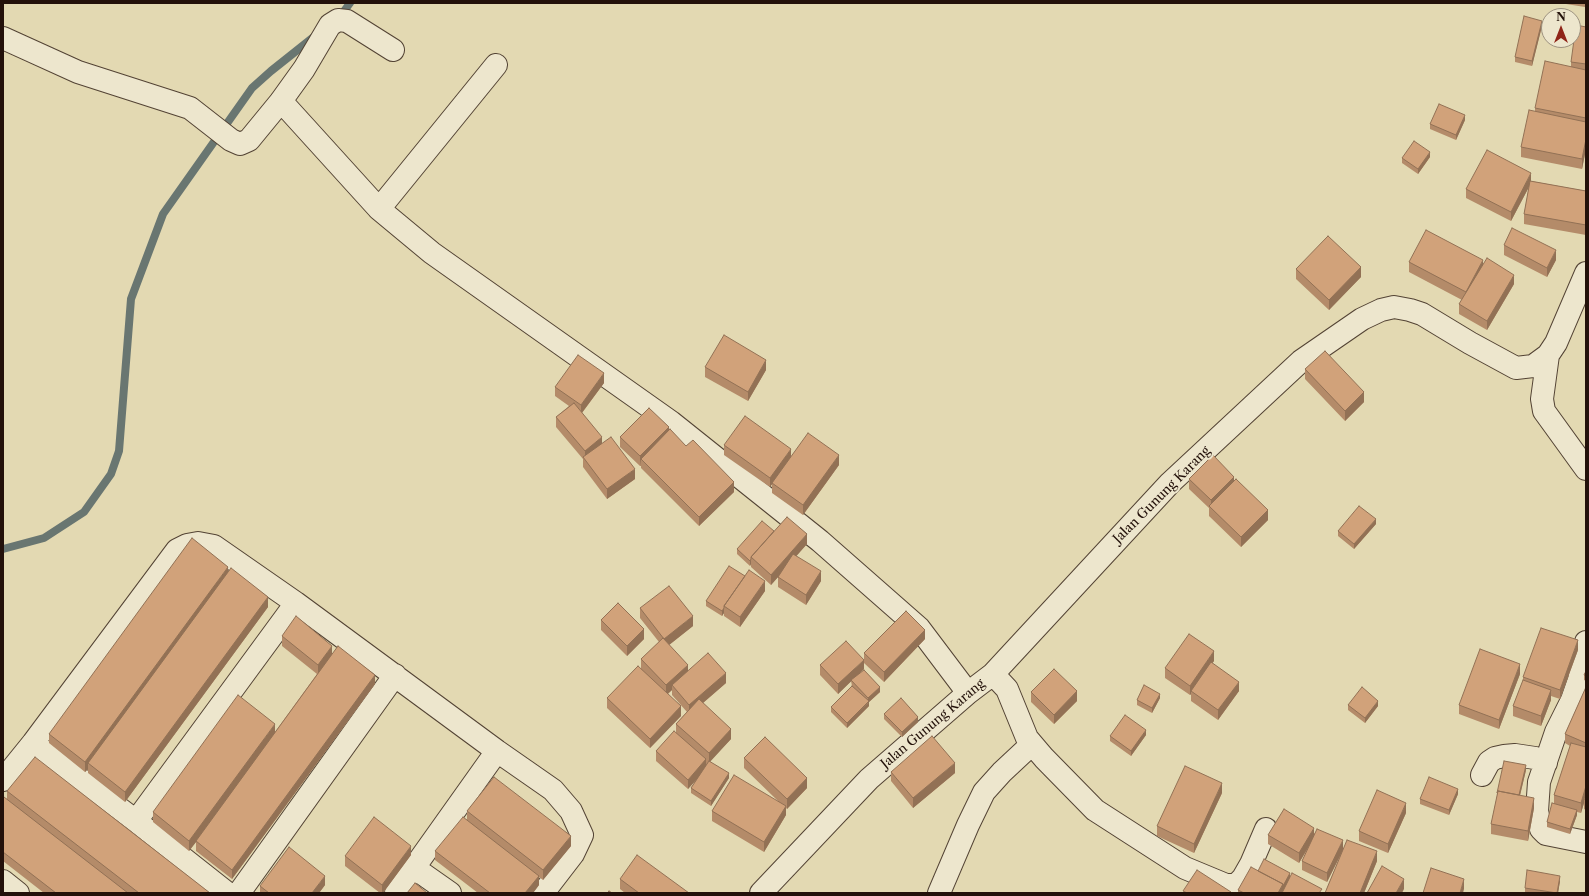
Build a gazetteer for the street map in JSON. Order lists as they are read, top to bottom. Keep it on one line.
{"streets":{"street":["Jalan Gunung Karang"]},"north":"top"}
